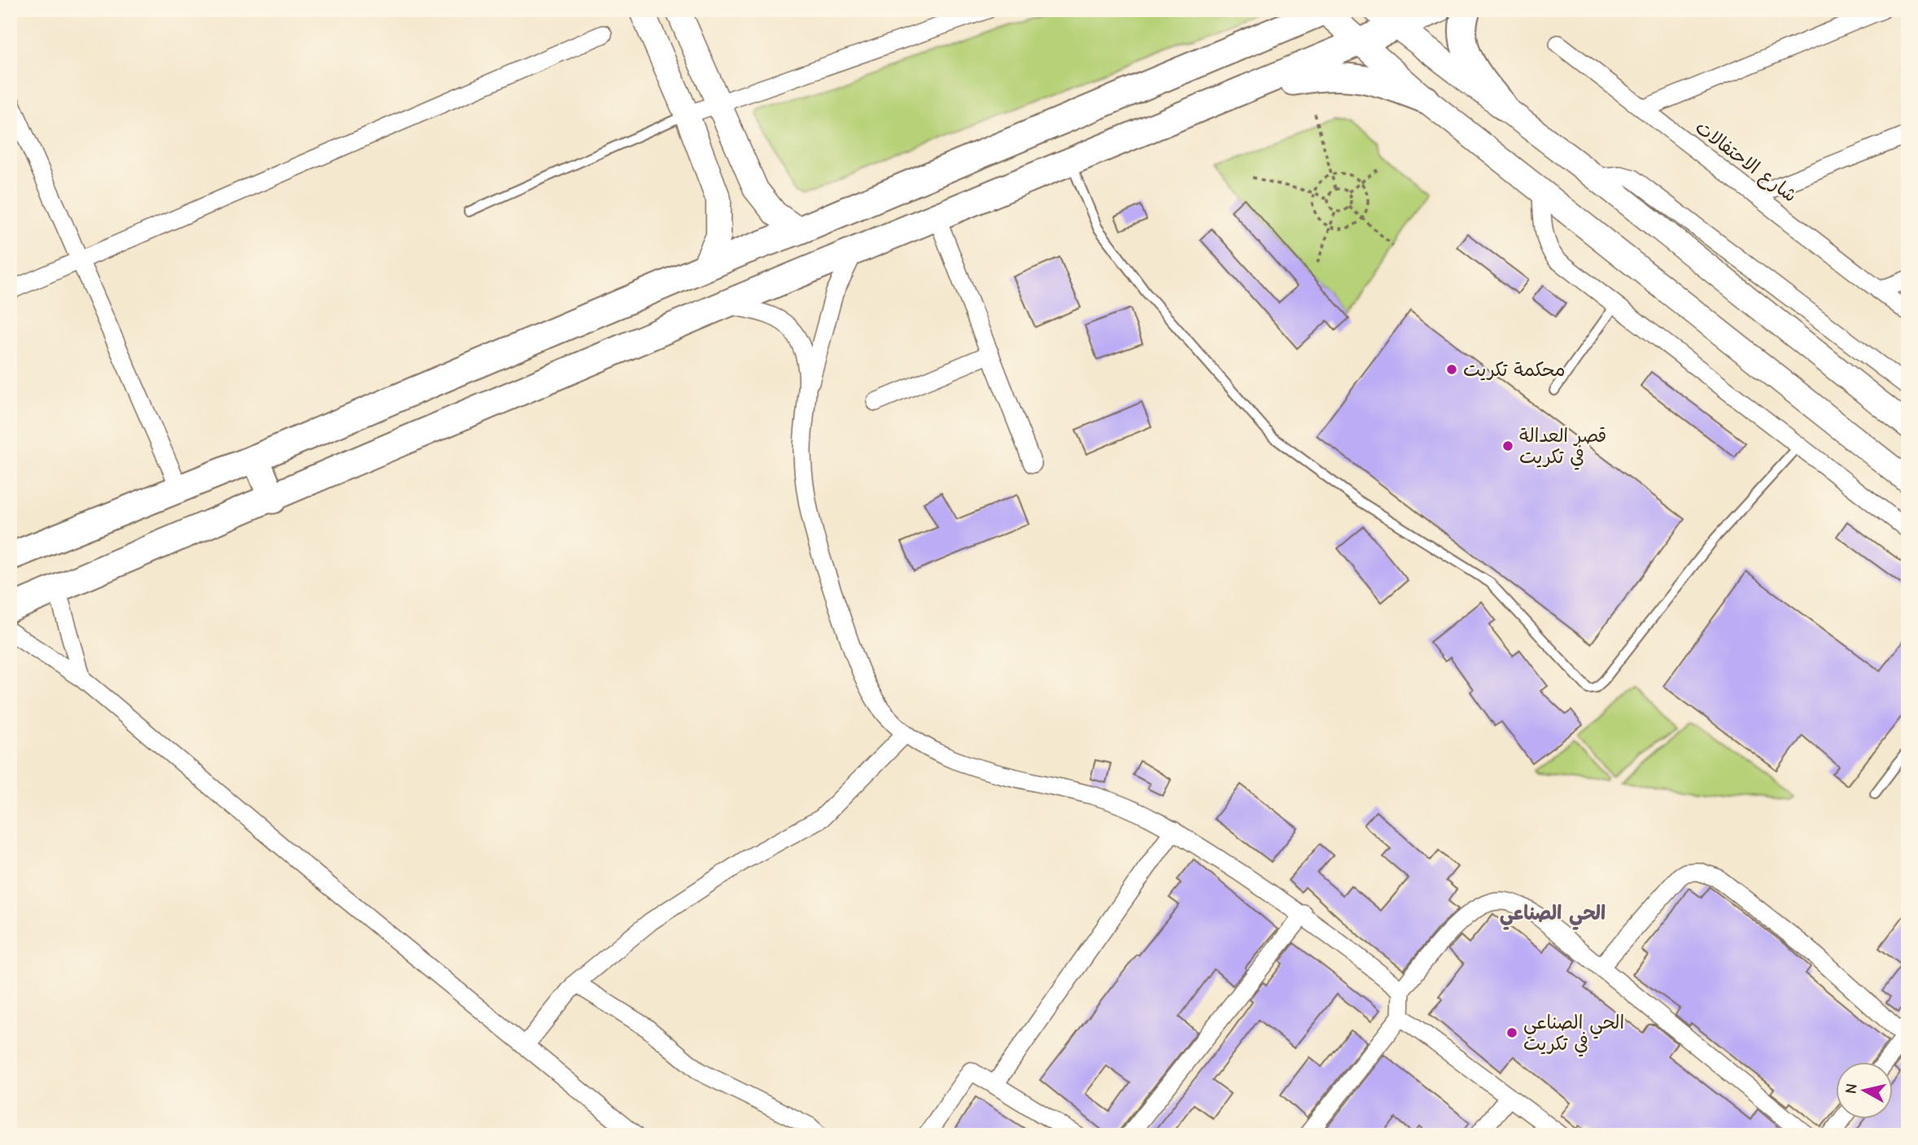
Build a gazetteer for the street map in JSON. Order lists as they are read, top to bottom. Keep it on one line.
{"streets":{"street":["شارع الاحتفالات"]},"districts":["الحي الصناعي"],"places":["محكمة تكريت","قصر العدالة في تكريت","الحي الصناعي في تكريت"],"north":"left"}
